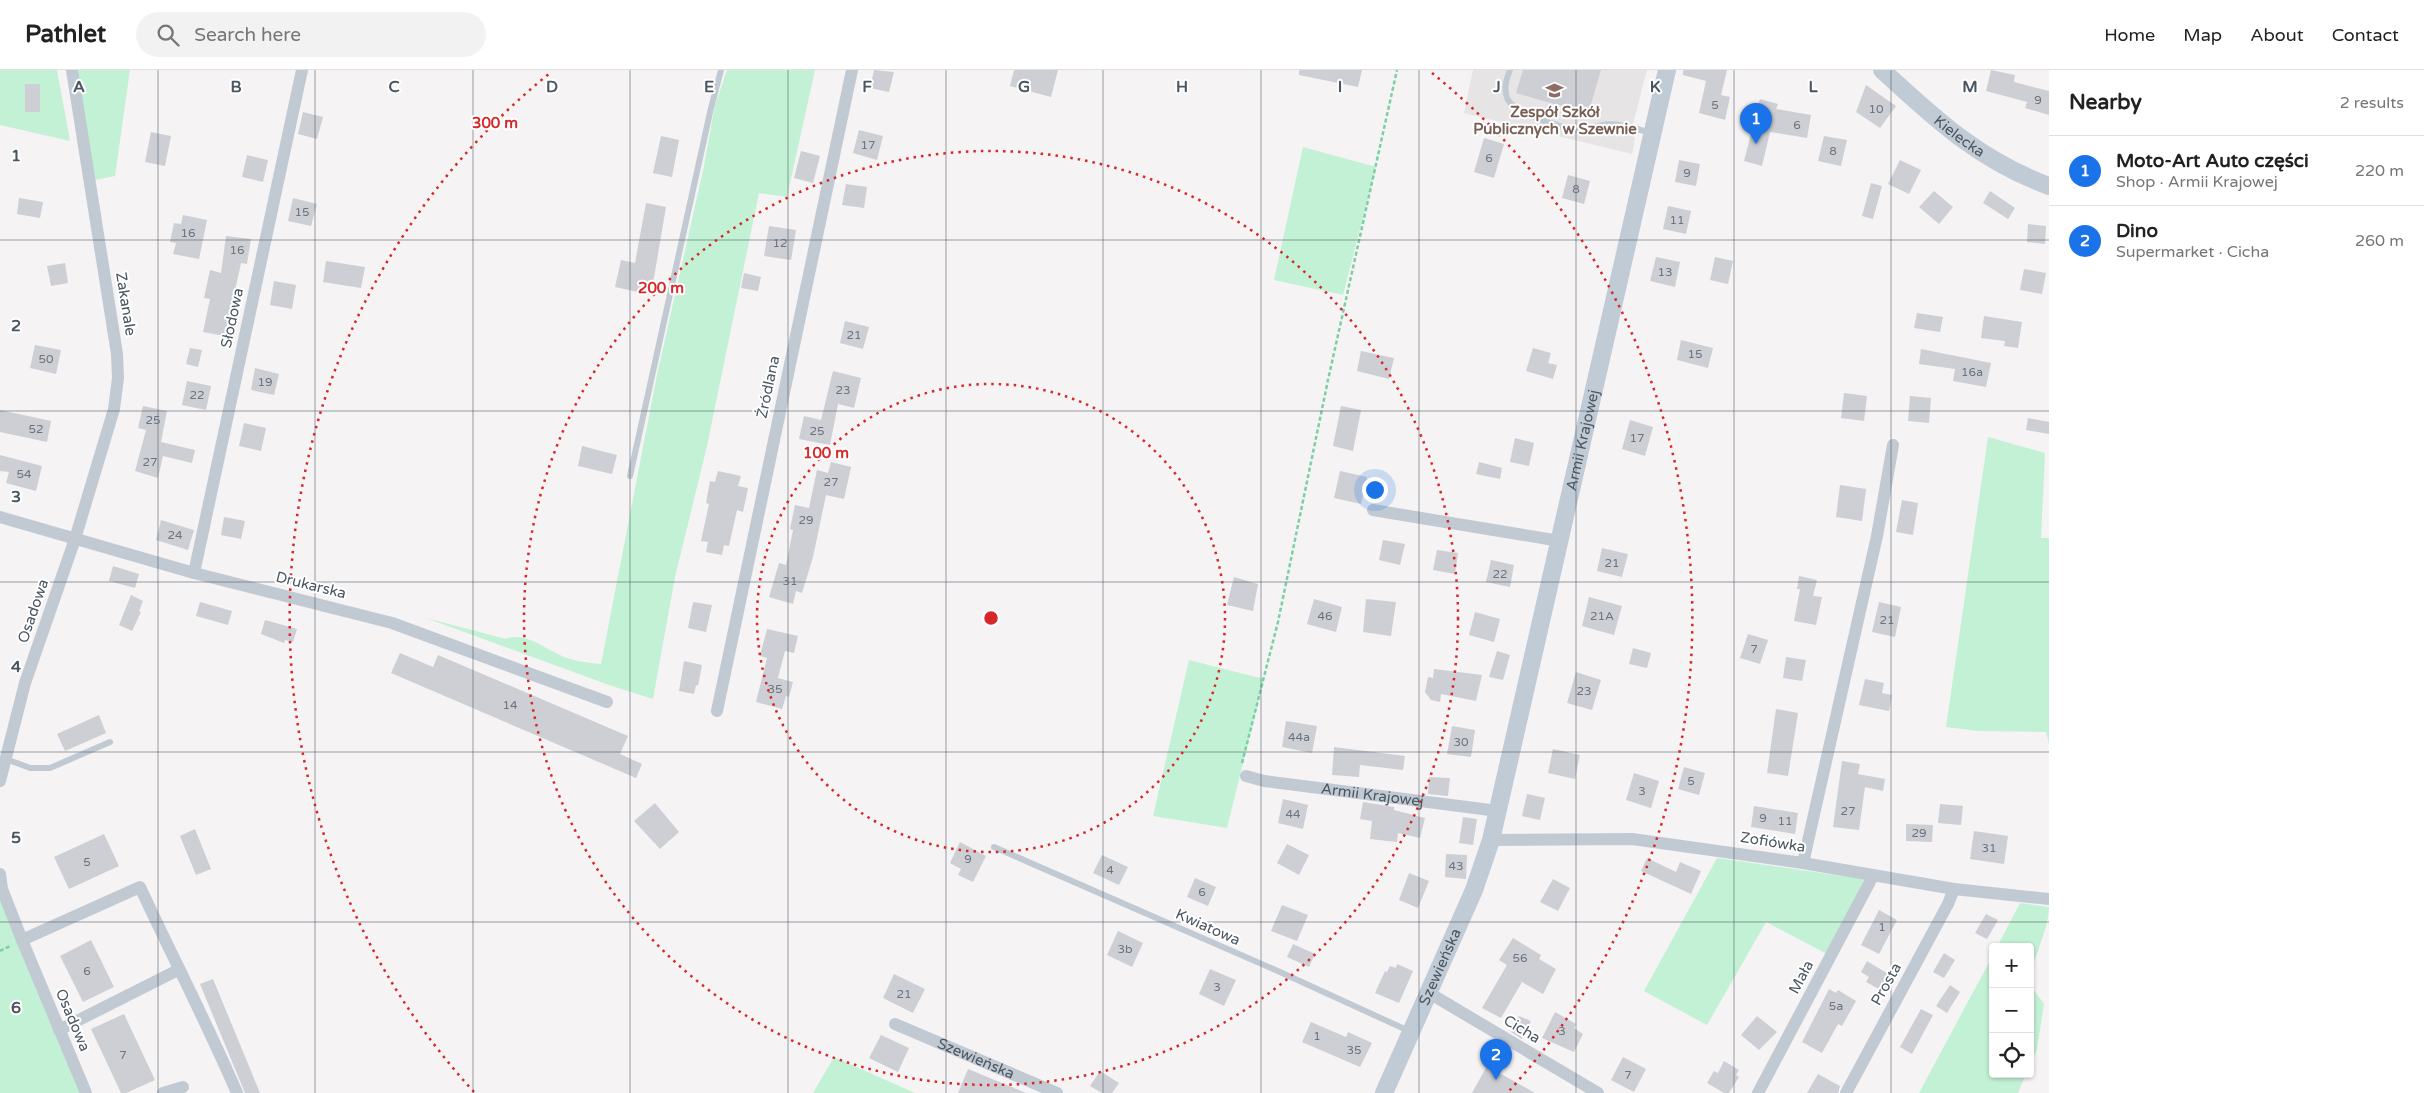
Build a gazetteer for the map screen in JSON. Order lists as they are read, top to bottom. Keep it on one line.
{"streets":{"street":["Kielecka","Zakanale","Słodowa","Źródlana","Armii Krajowej","Drukarska","Osadowa","Zofiówka","Szewieńska","Mała","Prosta","Cicha"],"lane":["Kwiatowa"]},"crossings":[["Zakanale","Drukarska"],["Zakanale","Osadowa"],["Słodowa","Drukarska"],["Armii Krajowej","Zofiówka"],["Armii Krajowej","Szewieńska"],["Drukarska","Osadowa"],["Zofiówka","Szewieńska"],["Zofiówka","Mała"],["Zofiówka","Prosta"],["Kwiatowa","Szewieńska"],["Szewieńska","Cicha"]],"places":{"school or university":["Zespół Szkół Publicznych w Szewnie"]},"house_numbers":["9","5","10","6","17","8","6","9","8","15","11","16","12","16","13","21","15","50","16a","19","23","22","25","52","25","17","27","54","27","29","24","21","22","31","46","21A","21","7","35","23","14","44a","30","5","3","27","44","9","11","29","31","9","5","43","4","6","1","3b","56","6","3","21","5a","3","1","35","7","7"],"page":{"header":"Pathlet","search":"Search here","nav":["Home","Map","About","Contact"],"heading":["Nearby","2 results"],"pins":["1","2"],"list":[{"mark":"1","name":"Moto-Art Auto części","note":"Shop · Armii Krajowej","value":"220 m"},{"mark":"2","name":"Dino","note":"Supermarket · Cicha","value":"260 m"}],"map_buttons":["+","−"]},"grid":{"columns":["A","B","C","D","E","F","G","H","I","J","K","L","M"],"rows":["1","2","3","4","5","6"]},"rings":["300 m","200 m","100 m"]}
